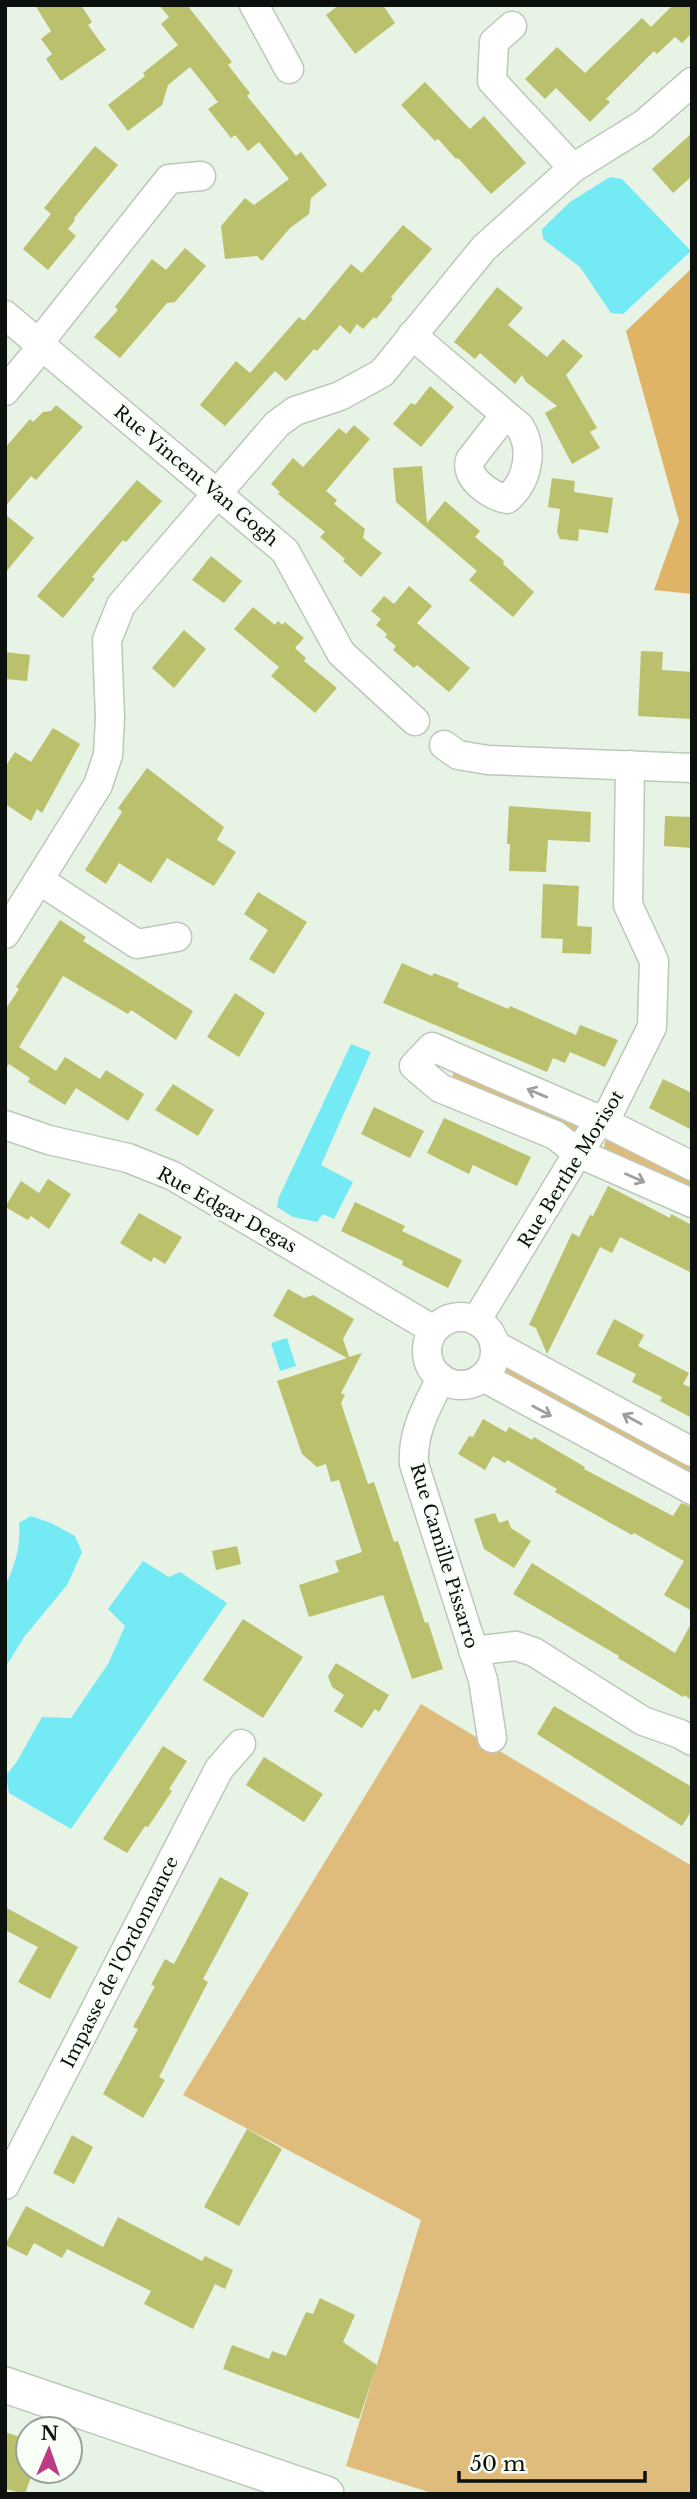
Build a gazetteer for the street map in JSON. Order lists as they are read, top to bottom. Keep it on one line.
{"streets":{"street":["Rue Vincent Van Gogh","Rue Berthe Morisot","Rue Edgar Degas","Rue Camille Pissarro","Impasse de l'Ordonnance"]},"crossings":[["Rue Berthe Morisot","Rue Edgar Degas"],["Rue Berthe Morisot","Rue Camille Pissarro"],["Rue Edgar Degas","Rue Camille Pissarro"]],"scale_bar":"50 m","north":"top"}
